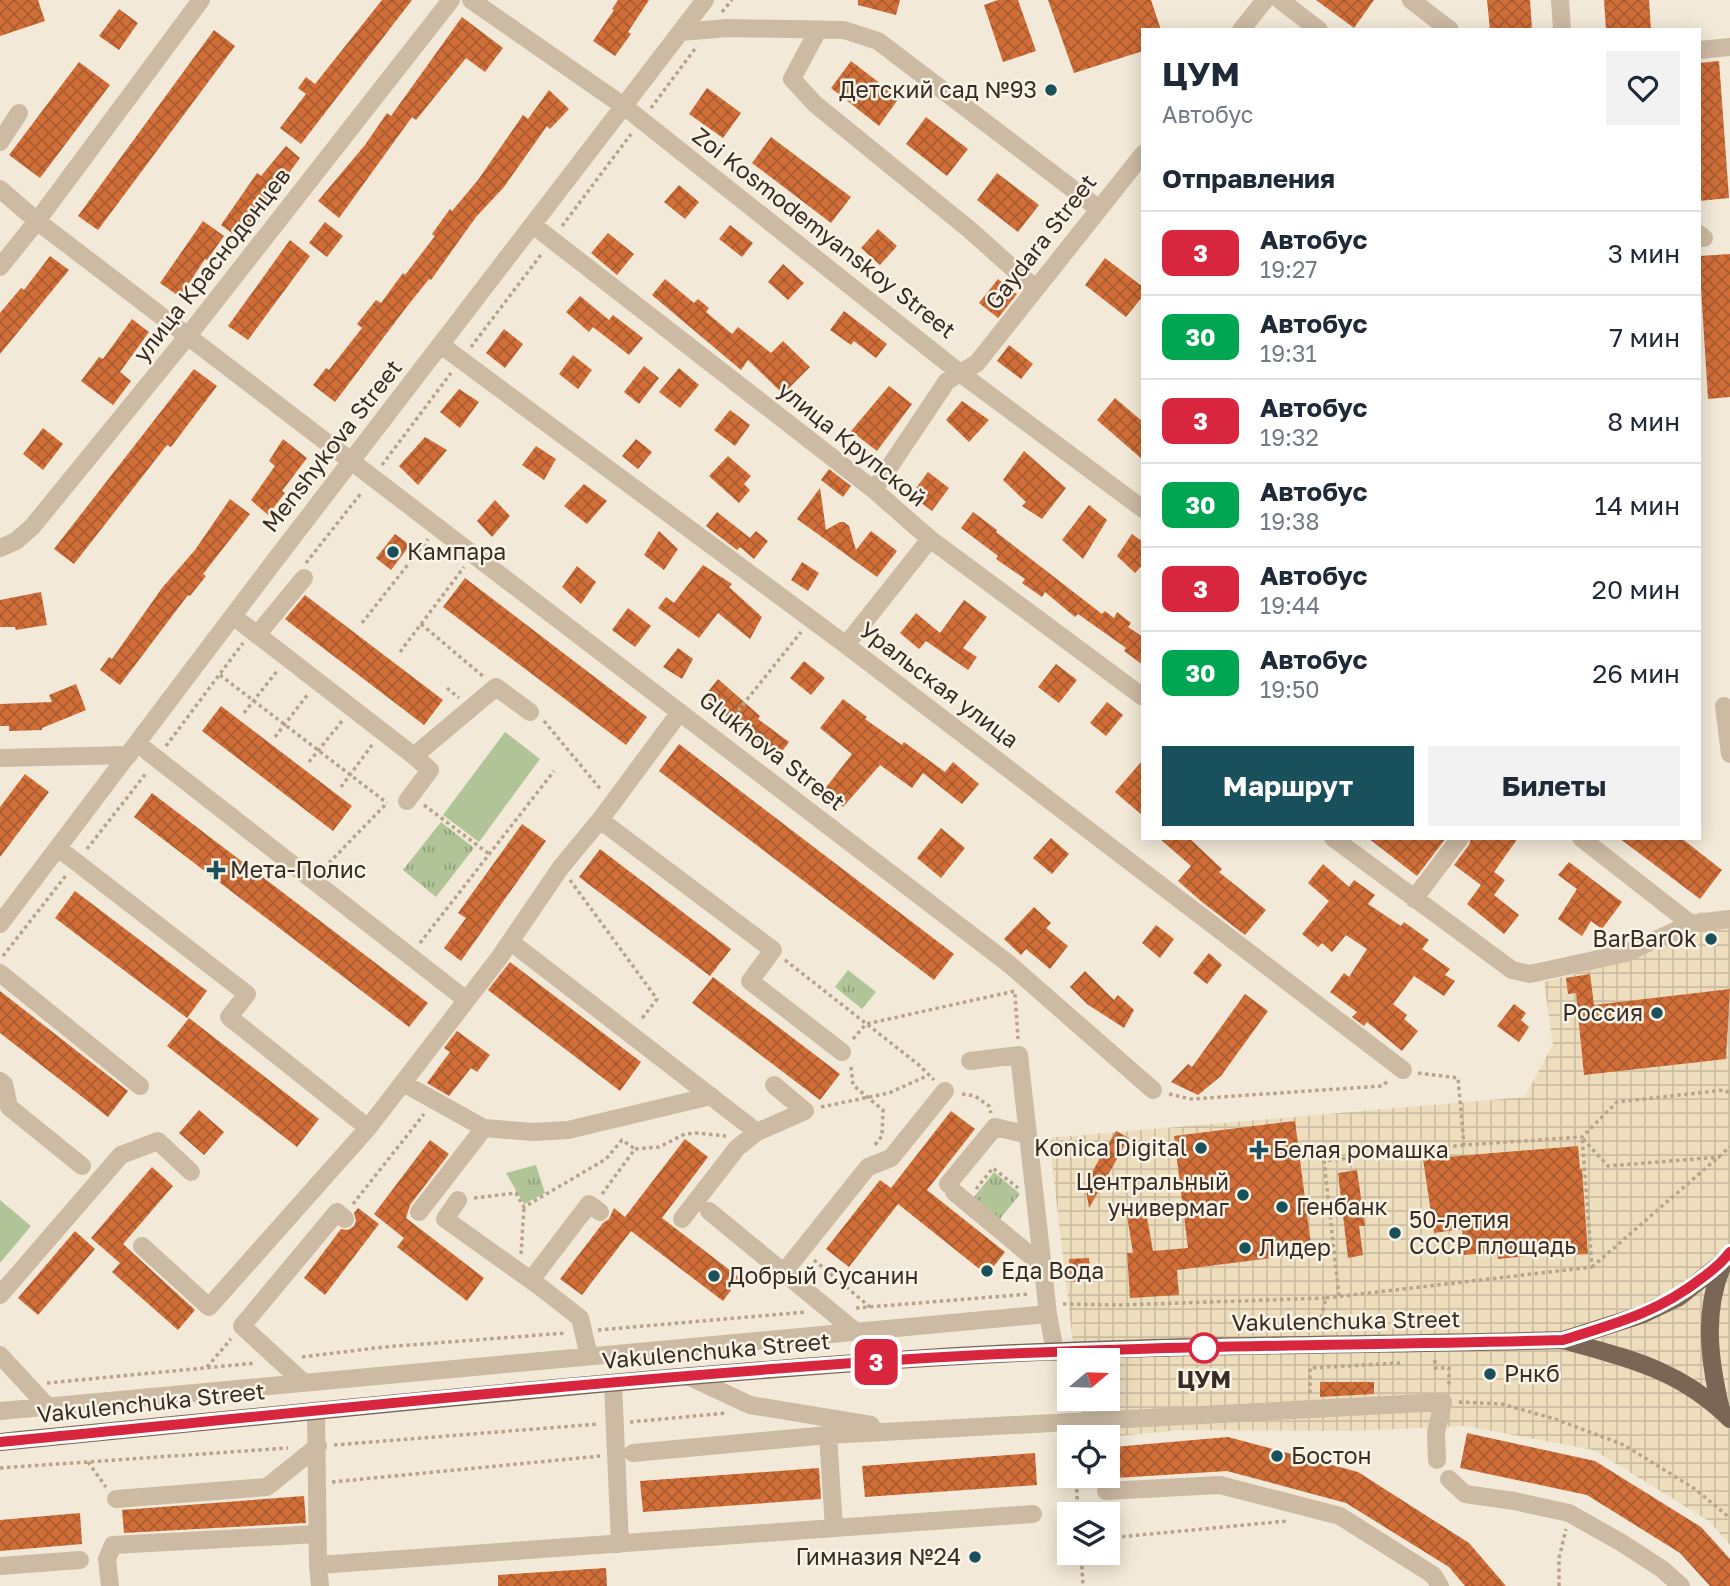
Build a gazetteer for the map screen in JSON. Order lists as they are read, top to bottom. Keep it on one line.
{"streets":{"main road":["Vakulenchuka Street"],"street":["Zoi Kosmodemyanskoy Street","Gaydara Street","улица Краснодонцев","улица Крупской","Menshykova Street","Уральская улица","Glukhova Street"]},"crossings":[["Zoi Kosmodemyanskoy Street","Gaydara Street"],["Zoi Kosmodemyanskoy Street","Menshykova Street"],["Gaydara Street","улица Крупской"],["улица Краснодонцев","Glukhova Street"],["улица Крупской","Menshykova Street"],["Menshykova Street","Уральская улица"],["Menshykova Street","Glukhova Street"]],"places":{"other":["Детский сад №93","Кампара","BarBarOk","Россия","Konica Digital","Центральный универмаг","Генбанк","50-летия СССР площадь","Лидер","Еда Вода","Добрый Сусанин","ЦУМ","Рнкб","Бостон","Гимназия №24"],"health":["Мета-Полис","Белая ромашка"]},"lines":["bus line 3"],"north":"right","page":{"on_map":"3","heading":[["ЦУМ","Автобус"],"Отправления"],"list":[{"mark":"3","name":"Автобус","note":"19:27","value":"3 мин"},{"mark":"30","name":"Автобус","note":"19:31","value":"7 мин"},{"mark":"3","name":"Автобус","note":"19:32","value":"8 мин"},{"mark":"30","name":"Автобус","note":"19:38","value":"14 мин"},{"mark":"3","name":"Автобус","note":"19:44","value":"20 мин"},{"mark":"30","name":"Автобус","note":"19:50","value":"26 мин"}],"buttons":["Маршрут","Билеты"]}}
